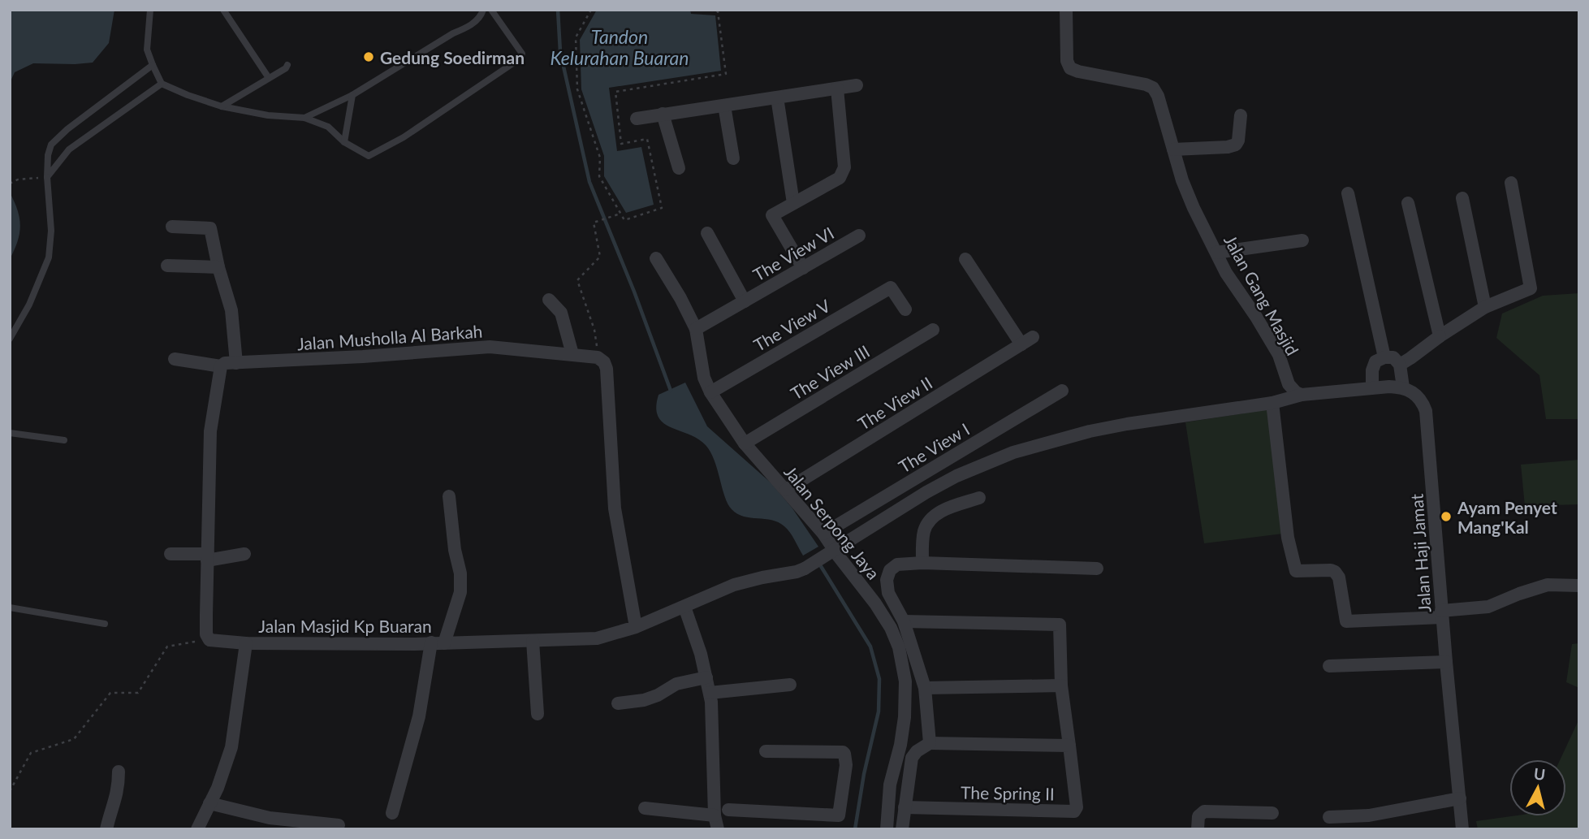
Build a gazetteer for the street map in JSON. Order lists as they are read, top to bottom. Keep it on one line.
{"streets":{"street":["The View VI","Jalan Gang Masjid","The View V","Jalan Musholla Al Barkah","The View III","The View II","The View I","Jalan Serpong Jaya","Jalan Haji Jamat","Jalan Masjid Kp Buaran","The Spring II"]},"crossings":[["The View VI","Jalan Serpong Jaya"],["Jalan Gang Masjid","Jalan Masjid Kp Buaran"],["The View V","Jalan Serpong Jaya"],["The View III","Jalan Serpong Jaya"],["The View II","Jalan Serpong Jaya"],["The View I","Jalan Serpong Jaya"]],"water":["Tandon Kelurahan Buaran"],"places":["Gedung Soedirman","Ayam Penyet Mang'Kal"],"north":"top"}
